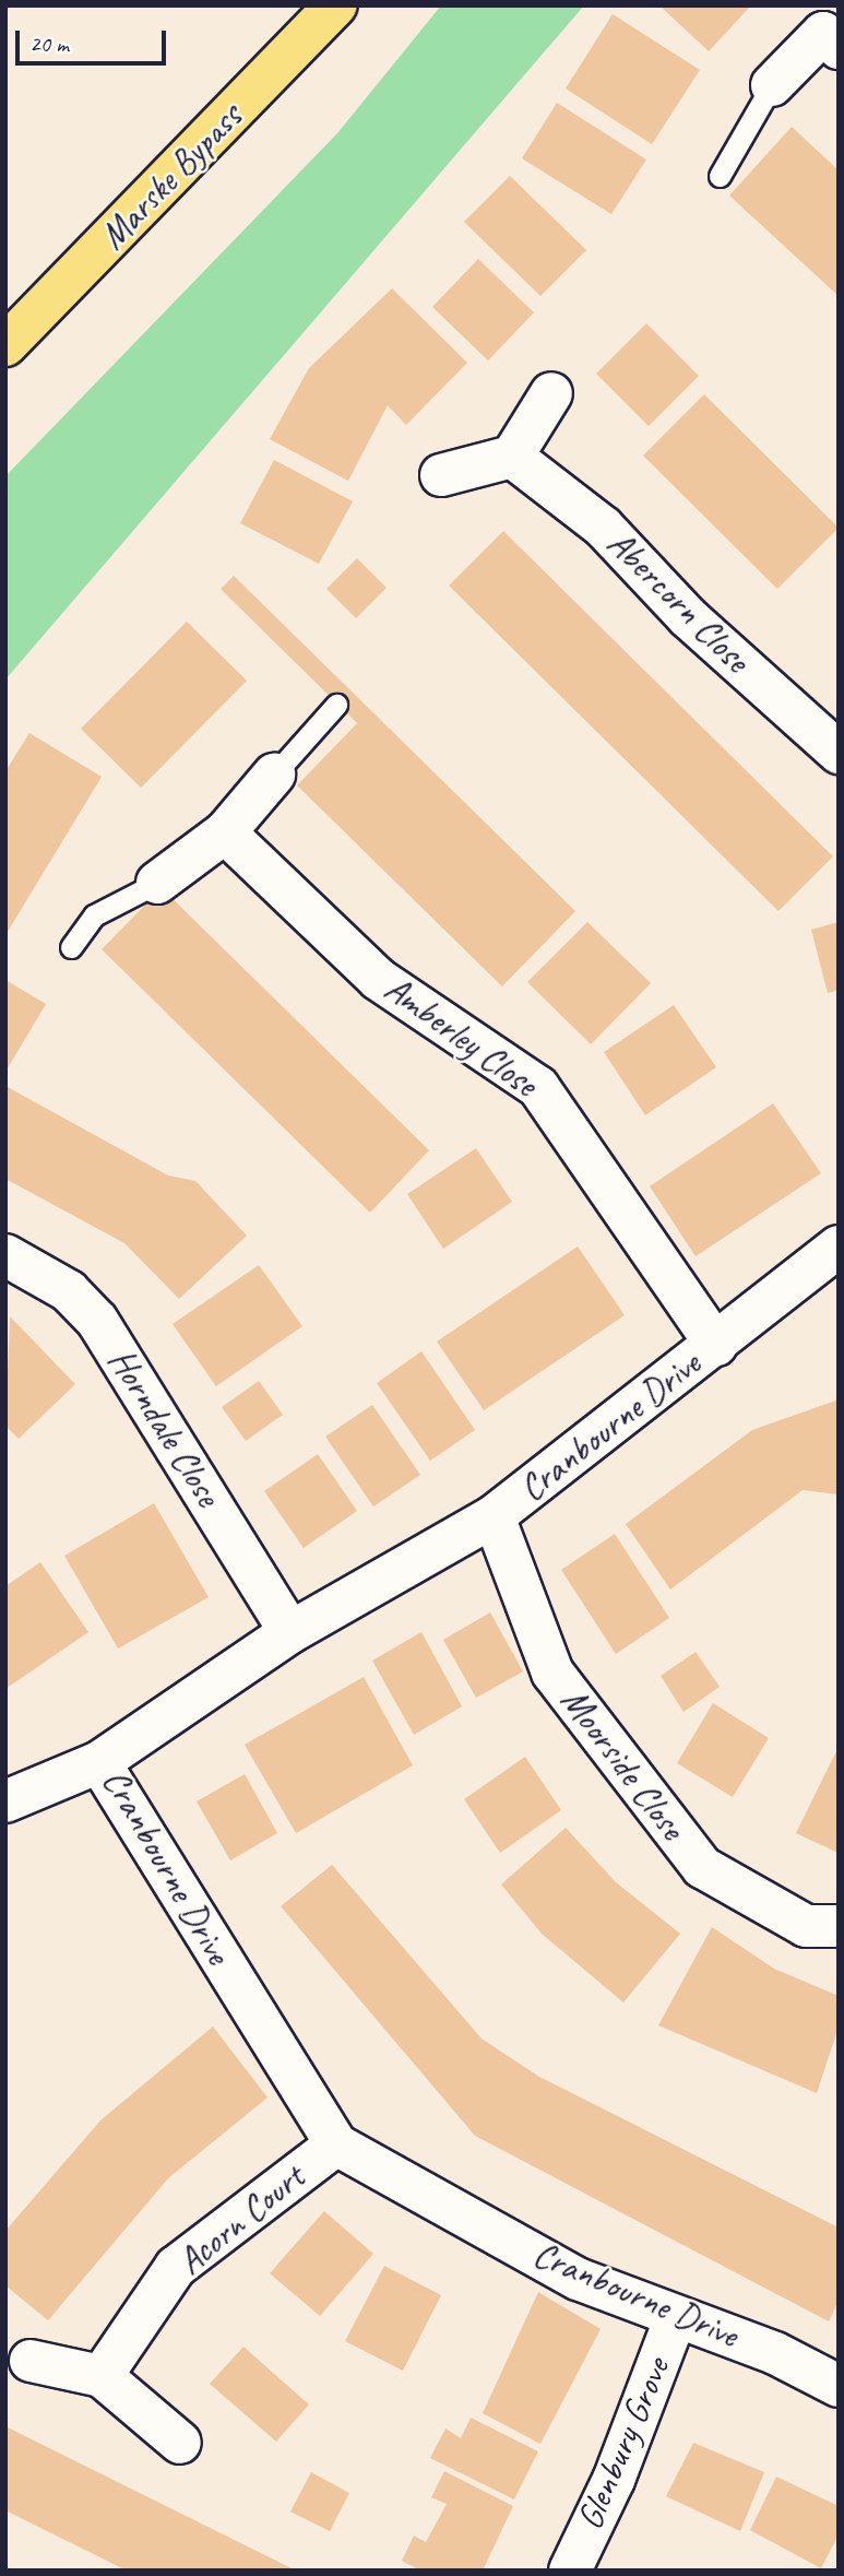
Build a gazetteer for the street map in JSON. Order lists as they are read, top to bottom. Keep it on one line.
{"streets":{"main road":["Marske Bypass"],"street":["Abercorn Close","Amberley Close","Cranbourne Drive","Horndale Close","Moorside Close","Acorn Court","Glenbury Grove"]},"crossings":[["Amberley Close","Cranbourne Drive"],["Cranbourne Drive","Horndale Close"],["Cranbourne Drive","Moorside Close"],["Cranbourne Drive","Acorn Court"],["Cranbourne Drive","Glenbury Grove"]],"scale_bar":"20 m"}
